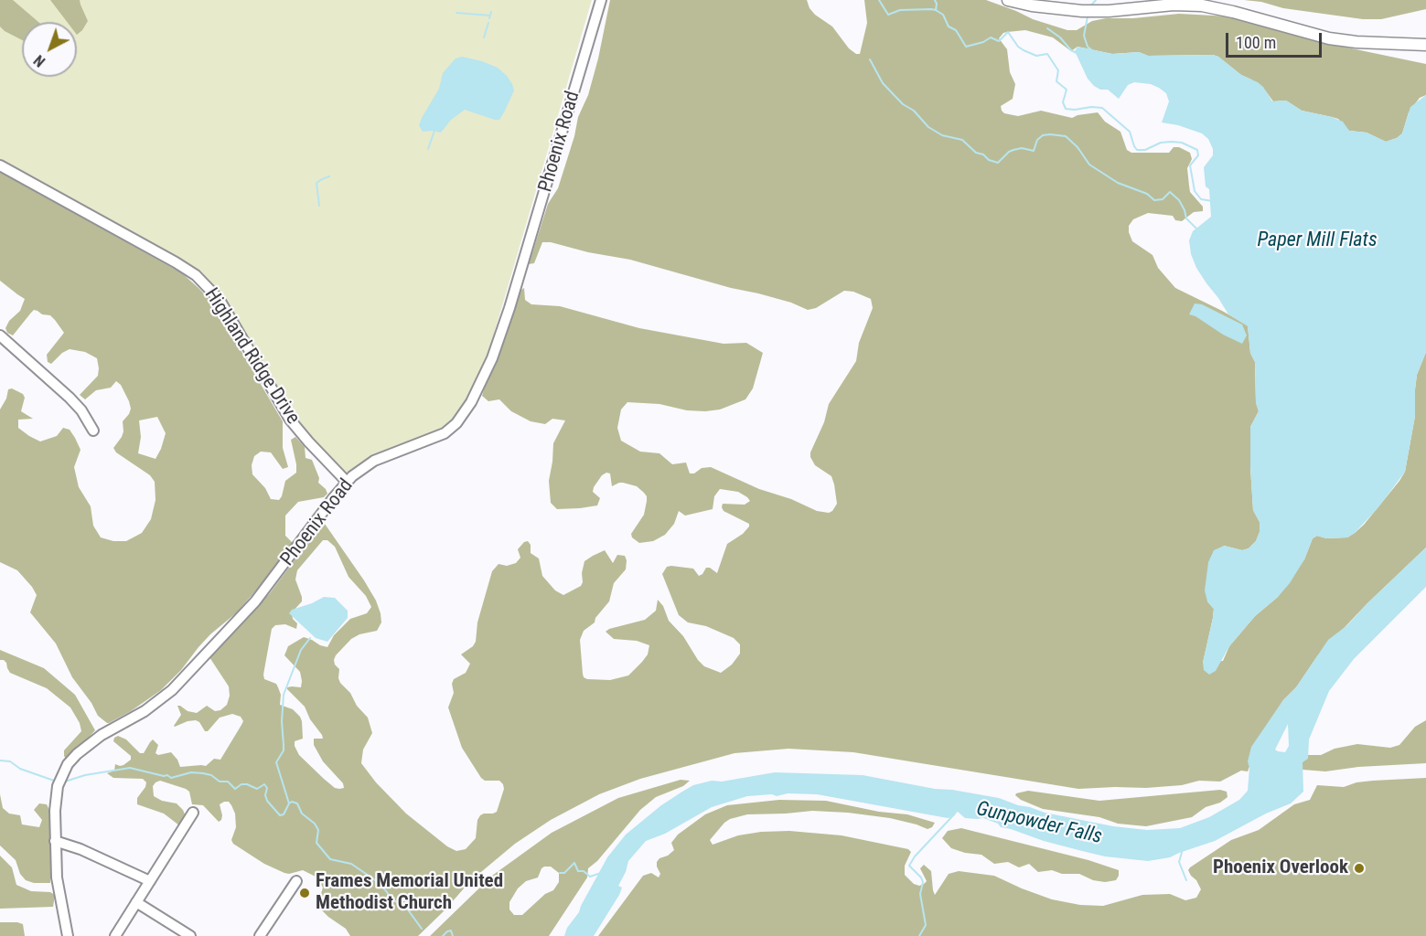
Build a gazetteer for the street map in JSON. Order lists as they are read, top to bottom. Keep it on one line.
{"streets":{"street":["Phoenix Road","Highland Ridge Drive"]},"crossings":[["Phoenix Road","Highland Ridge Drive"]],"water":["Paper Mill Flats","Gunpowder Falls"],"places":["Phoenix Overlook","Frames Memorial United Methodist Church"],"scale_bar":"100 m","north":"bottom left"}
